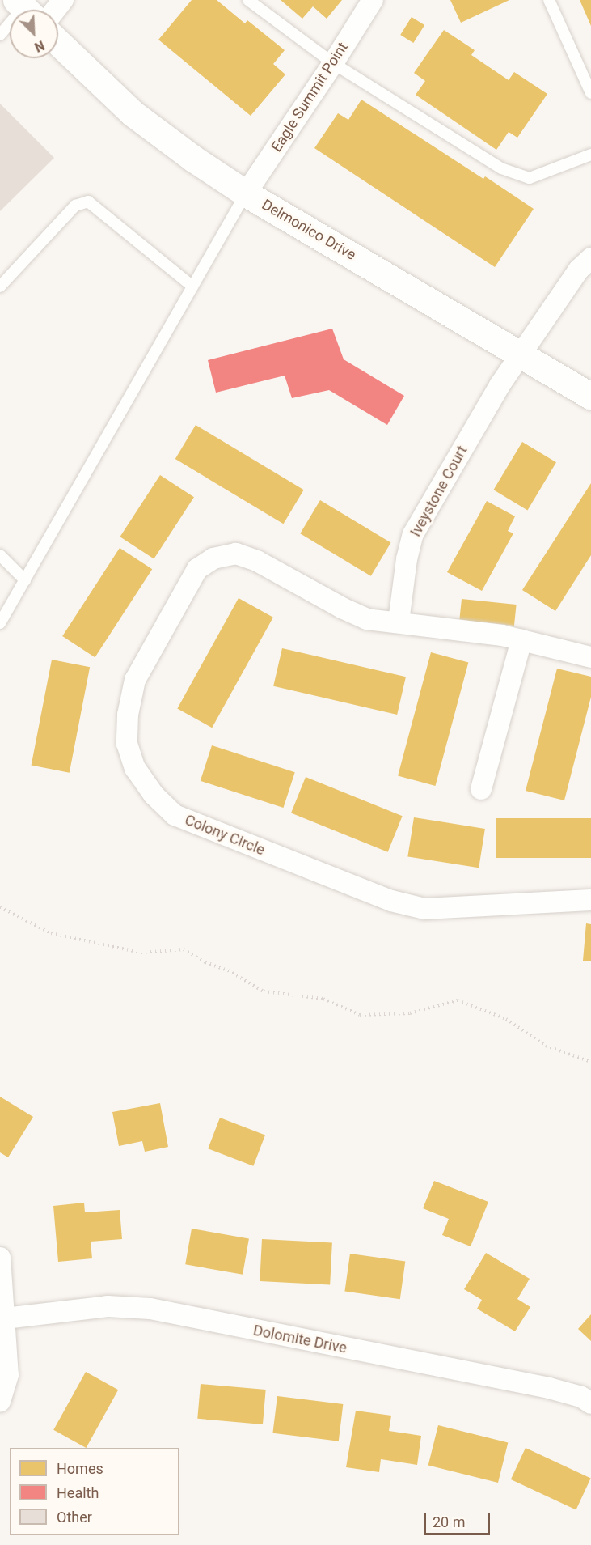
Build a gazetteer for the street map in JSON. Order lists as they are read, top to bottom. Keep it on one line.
{"streets":{"street":["Eagle Summit Point","Delmonico Drive","Iveystone Court","Colony Circle","Dolomite Drive"]},"crossings":[["Eagle Summit Point","Delmonico Drive"],["Delmonico Drive","Iveystone Court"],["Iveystone Court","Colony Circle"]],"legend":["Homes","Health","Other"],"scale_bar":"20 m","north":"bottom right"}
